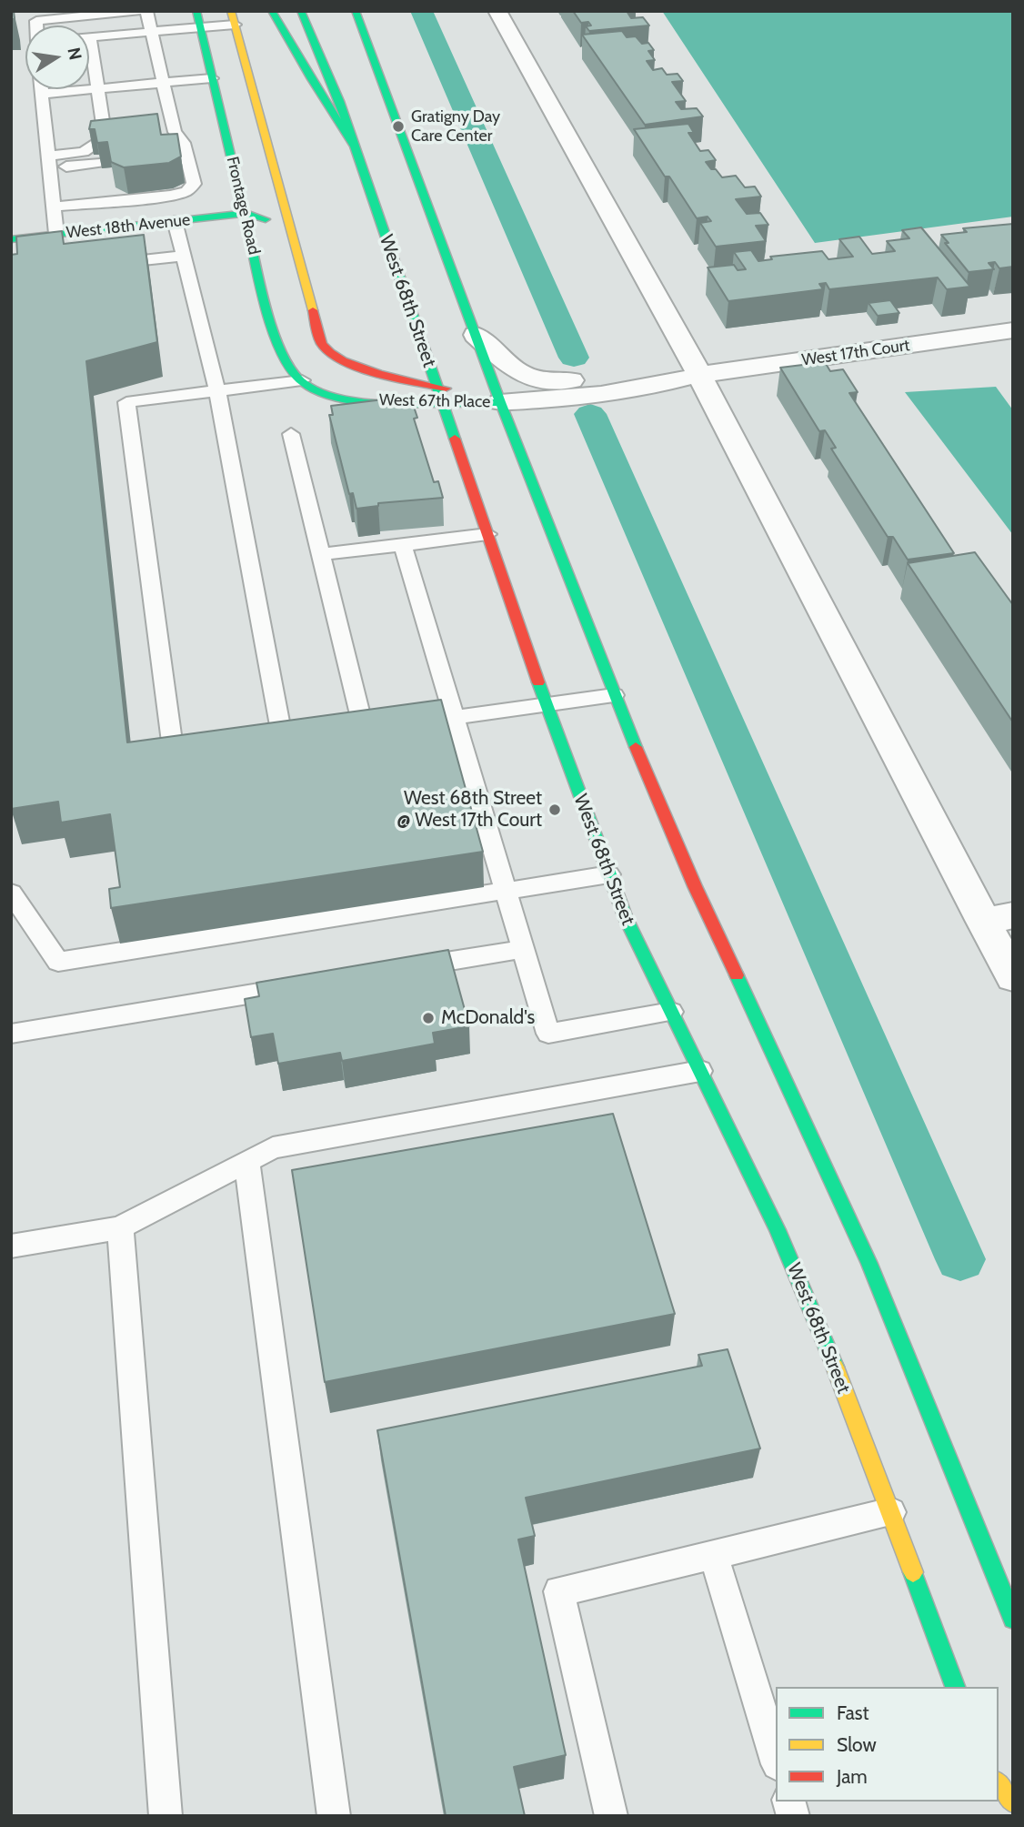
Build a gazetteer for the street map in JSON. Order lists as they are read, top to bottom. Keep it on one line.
{"streets":{"main road":["Frontage Road","West 18th Avenue","West 68th Street","West 67th Place"],"street":["West 17th Court"]},"crossings":[["Frontage Road","West 18th Avenue"],["Frontage Road","West 67th Place"],["West 68th Street","West 67th Place"],["West 17th Court","West 67th Place"]],"places":["Gratigny Day Care Center","West 68th Street @ West 17th Court","McDonald's"],"legend":["Fast","Slow","Jam"],"north":"right"}
